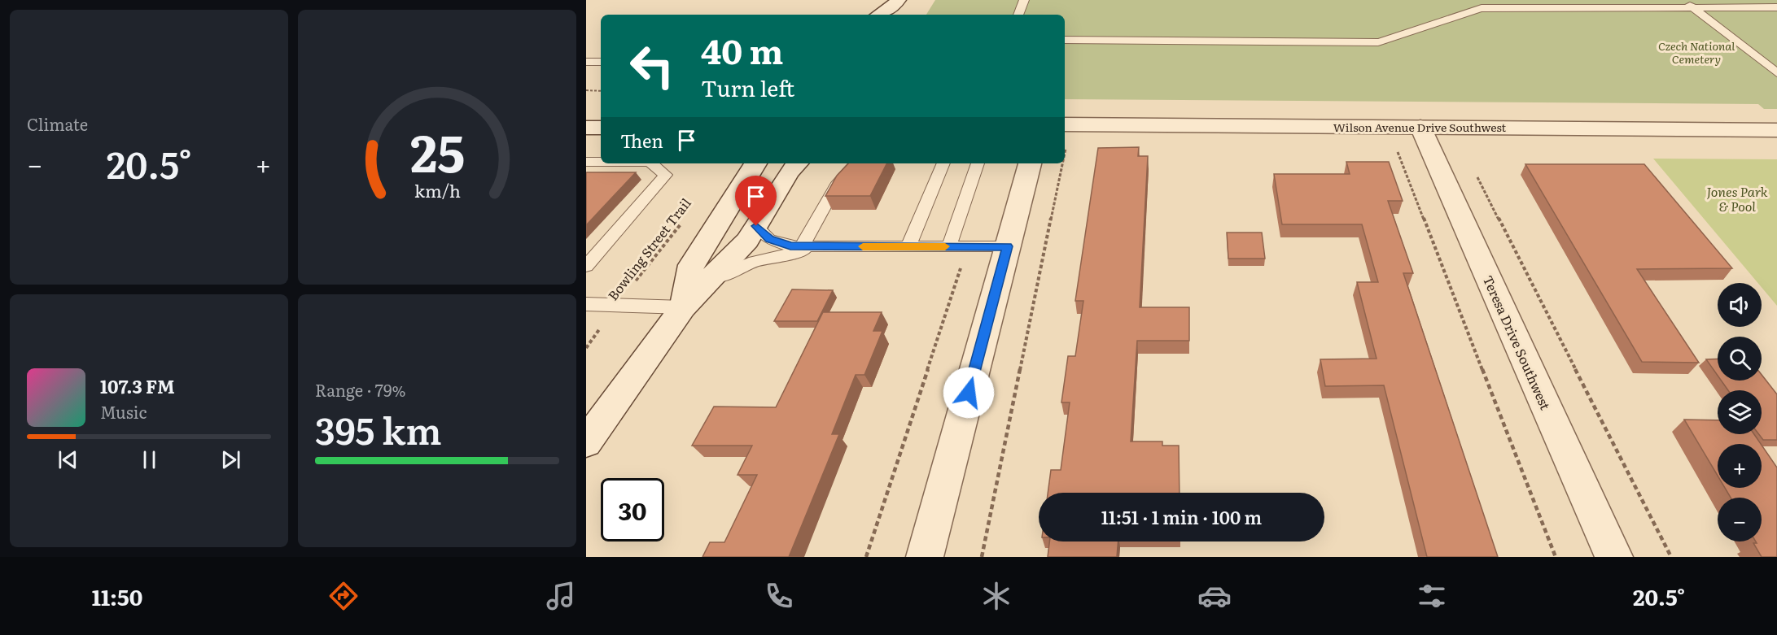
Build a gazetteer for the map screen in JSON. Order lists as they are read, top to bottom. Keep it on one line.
{"streets":{"street":["Wilson Avenue Drive Southwest","Teresa Drive Southwest"],"path":["Bowling Street Trail"]},"crossings":[["Wilson Avenue Drive Southwest","Teresa Drive Southwest"]],"parks":["Czech National Cemetery","Jones Park & Pool"],"page":{"tile":["Climate",["Range · 79%","395 km"]],"turn":["40 m","Turn left"],"then":"Then","heat":["−","20.5°","+"],"map_buttons":["+","−"],"song":["107.3 FM","Music"],"limit":"30","trip":"11:51 · 1 min · 100 m","tabs":["11:50","20.5°"],"gauge":["25","km/h"]}}
